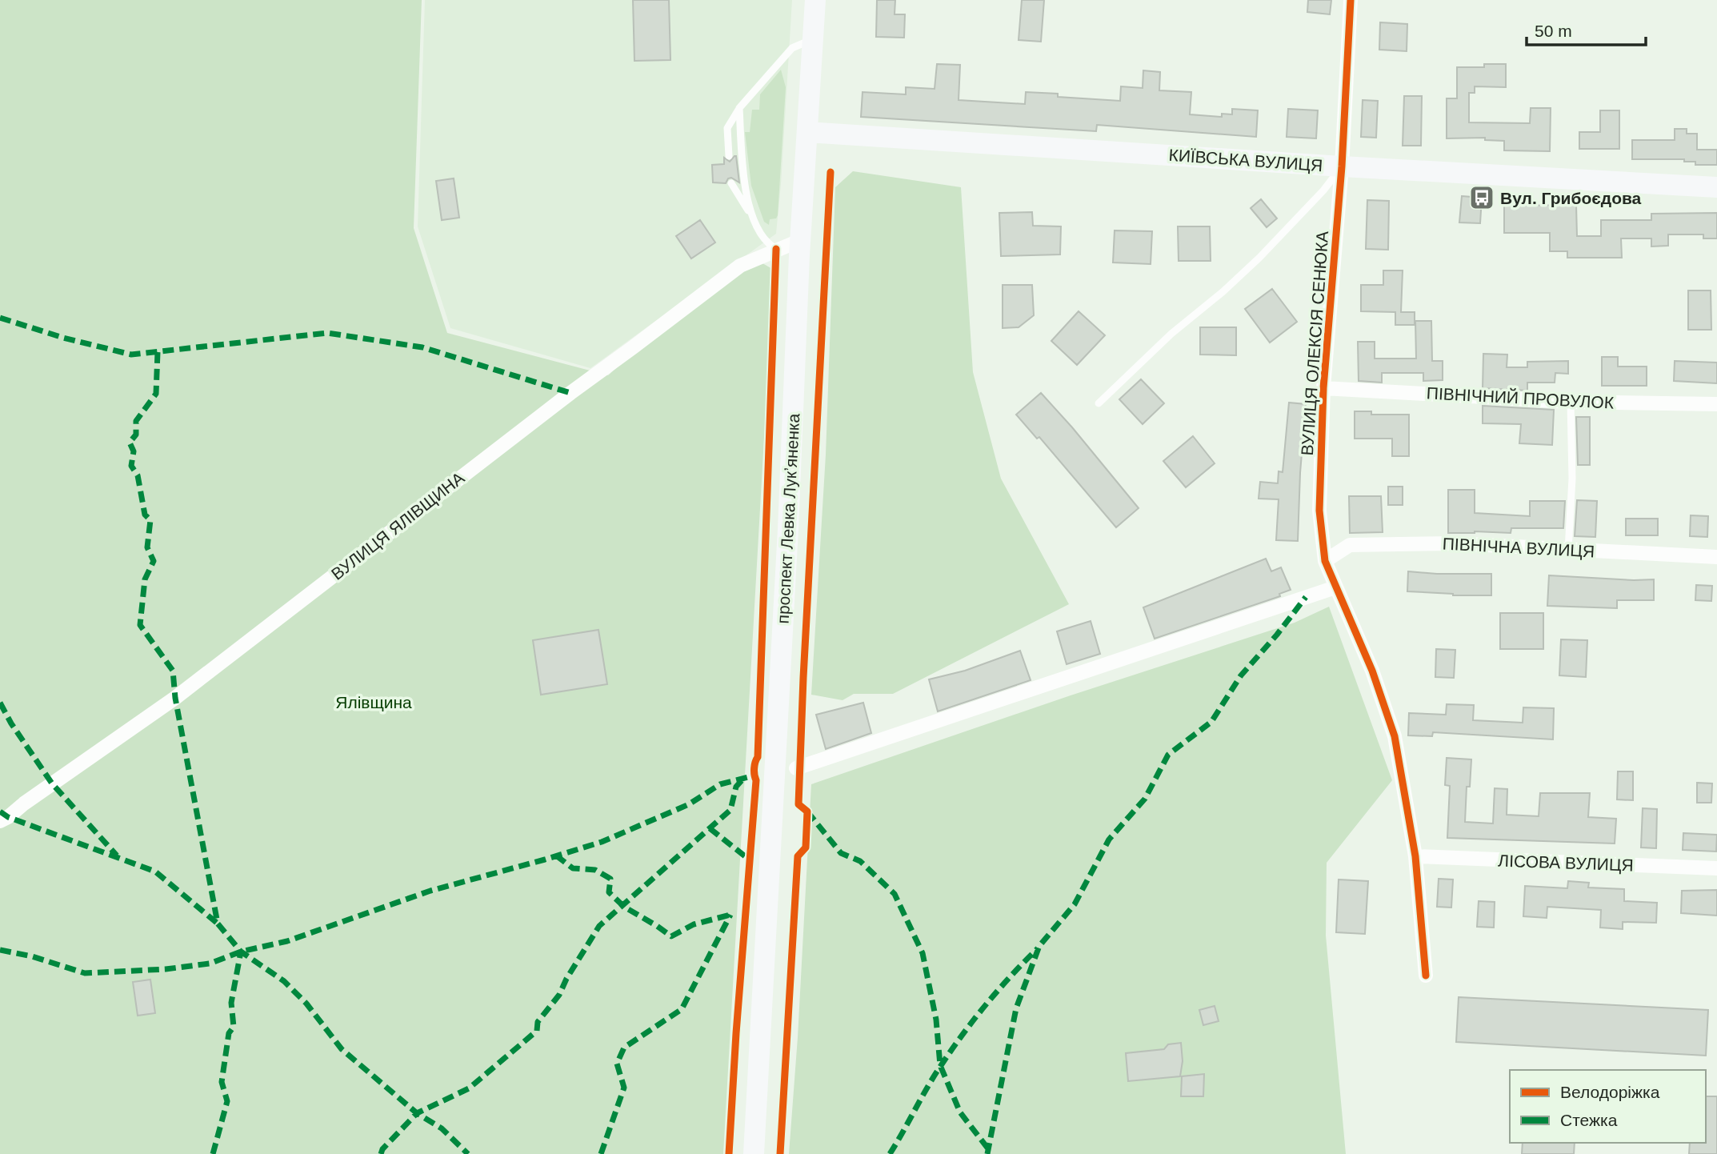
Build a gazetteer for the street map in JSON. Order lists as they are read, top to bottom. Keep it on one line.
{"streets":{"main road":["КИЇВСЬКА ВУЛИЦЯ","проспект Левка Лукʼяненка"],"street":["ВУЛИЦЯ ОЛЕКСІЯ СЕНЮКА","ПІВНІЧНИЙ ПРОВУЛОК","ВУЛИЦЯ ЯЛІВЩИНА","ПІВНІЧНА ВУЛИЦЯ","ЛІСОВА ВУЛИЦЯ"]},"crossings":[["КИЇВСЬКА ВУЛИЦЯ","ВУЛИЦЯ ОЛЕКСІЯ СЕНЮКА"],["КИЇВСЬКА ВУЛИЦЯ","проспект Левка Лукʼяненка"],["ВУЛИЦЯ ОЛЕКСІЯ СЕНЮКА","ПІВНІЧНИЙ ПРОВУЛОК"],["ВУЛИЦЯ ОЛЕКСІЯ СЕНЮКА","ПІВНІЧНА ВУЛИЦЯ"],["ВУЛИЦЯ ОЛЕКСІЯ СЕНЮКА","ЛІСОВА ВУЛИЦЯ"],["проспект Левка Лукʼяненка","ВУЛИЦЯ ЯЛІВЩИНА"]],"parks":["Ялівщина"],"places":{"bus stop":["Вул. Грибоєдова"]},"legend":["Велодоріжка","Стежка"],"scale_bar":"50 m"}
